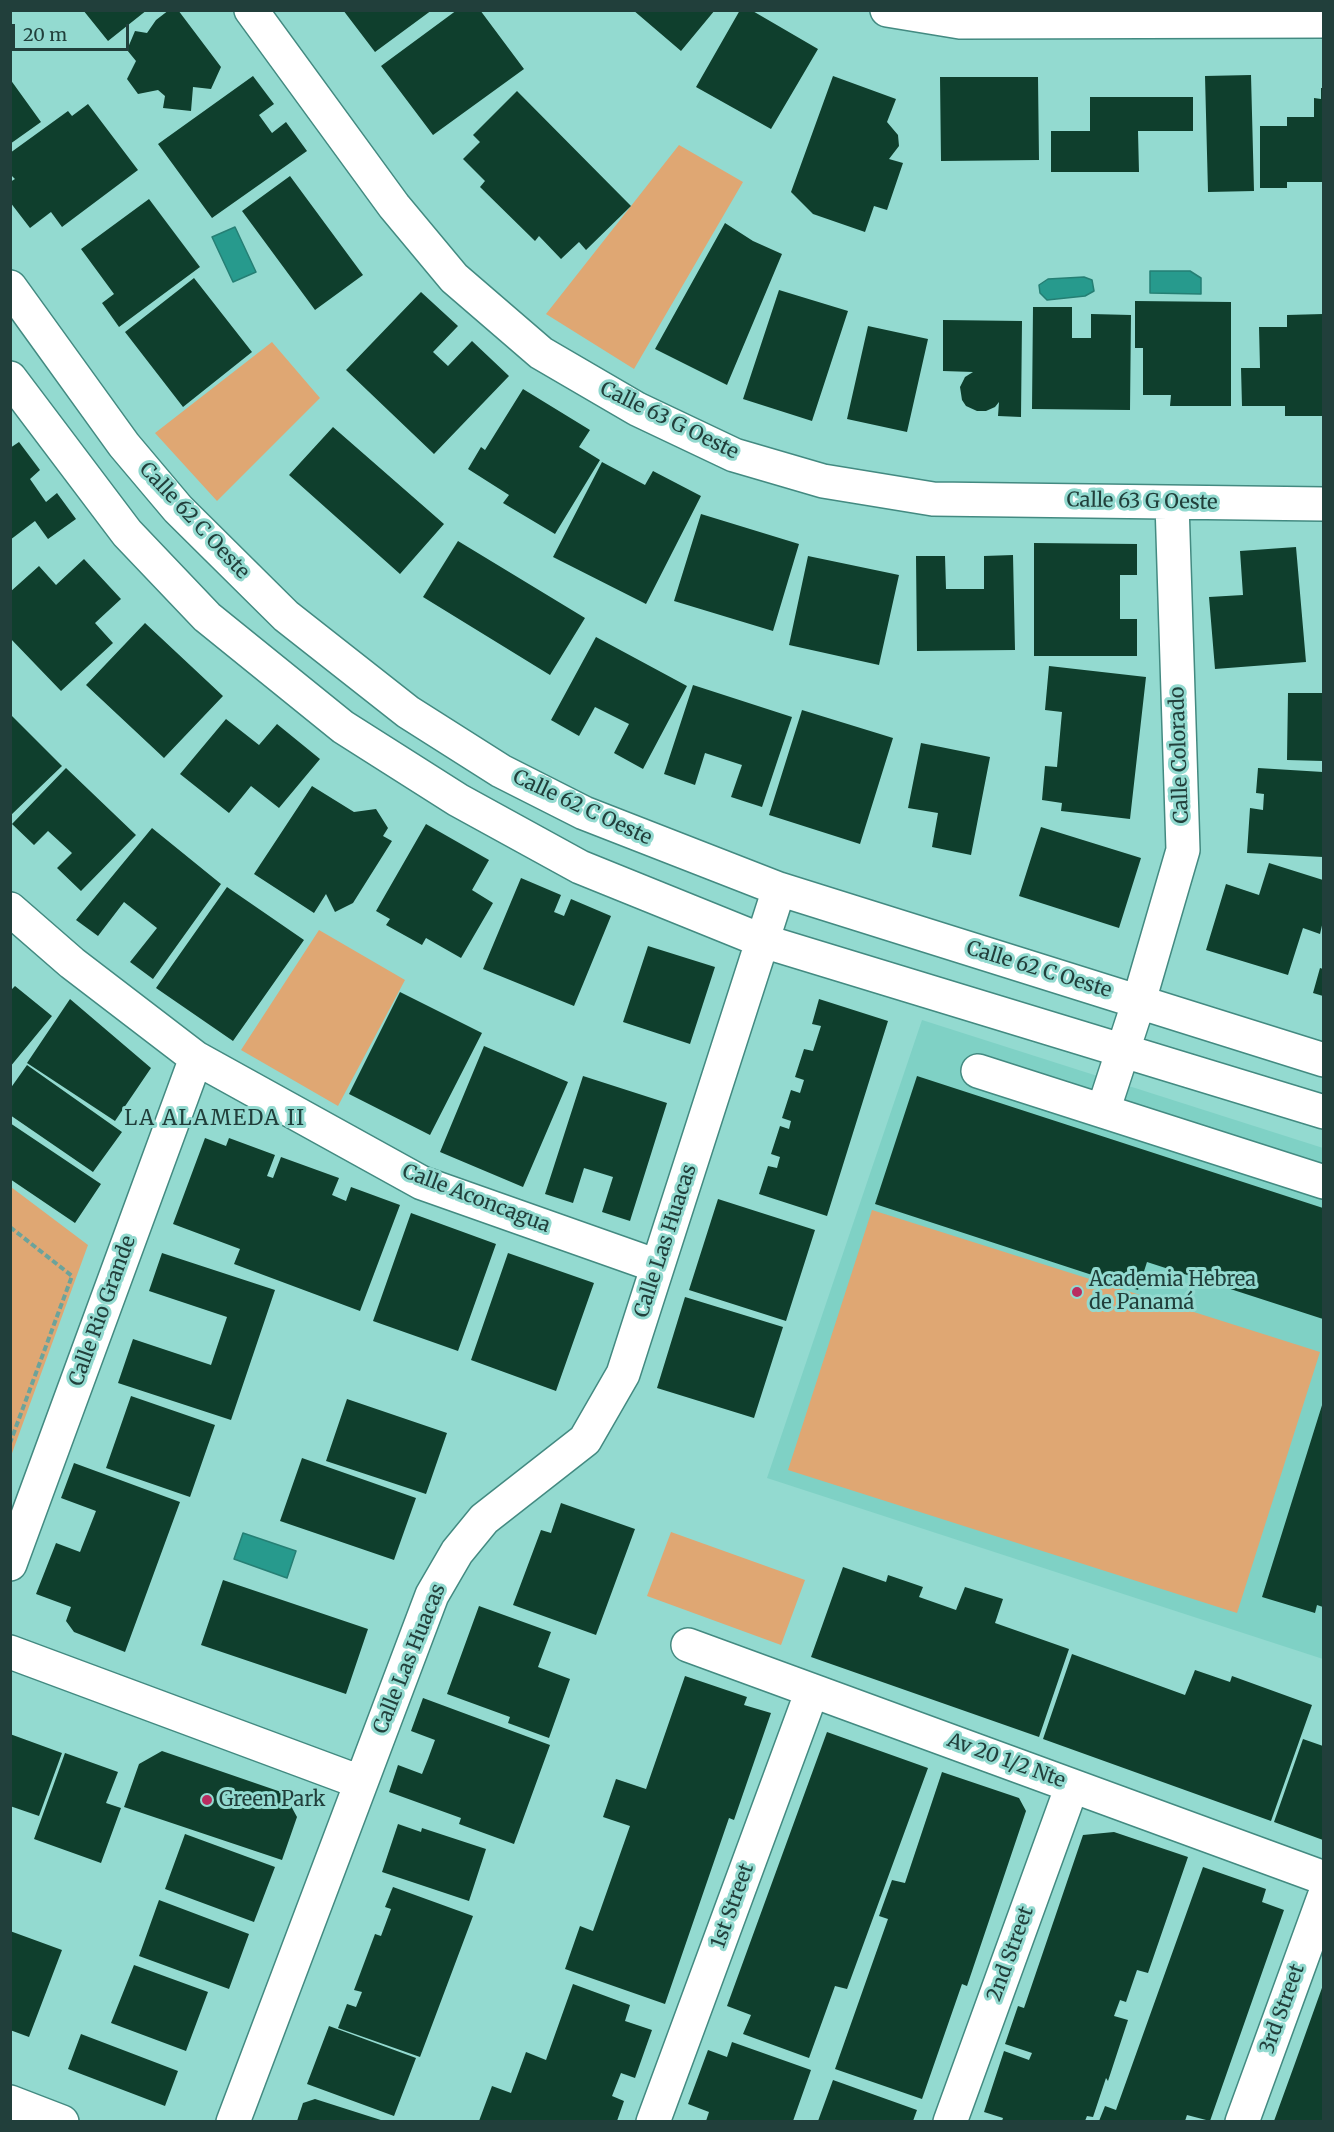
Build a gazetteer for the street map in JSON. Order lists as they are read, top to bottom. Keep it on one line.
{"streets":{"street":["Calle 63 G Oeste","Calle 62 C Oeste","Calle Colorado","Calle Aconcagua","Calle Las Huacas","Calle Rio Grande","Av 20 1/2 Nte","1st Street","2nd Street","3rd Street"]},"crossings":[["Calle 63 G Oeste","Calle Colorado"],["Calle 62 C Oeste","Calle Colorado"],["Calle 62 C Oeste","Calle Las Huacas"],["Calle Aconcagua","Calle Las Huacas"],["Calle Aconcagua","Calle Rio Grande"],["Av 20 1/2 Nte","1st Street"],["Av 20 1/2 Nte","2nd Street"]],"districts":["LA ALAMEDA II"],"places":["Academia Hebrea de Panamá","Green Park"],"scale_bar":"20 m"}
